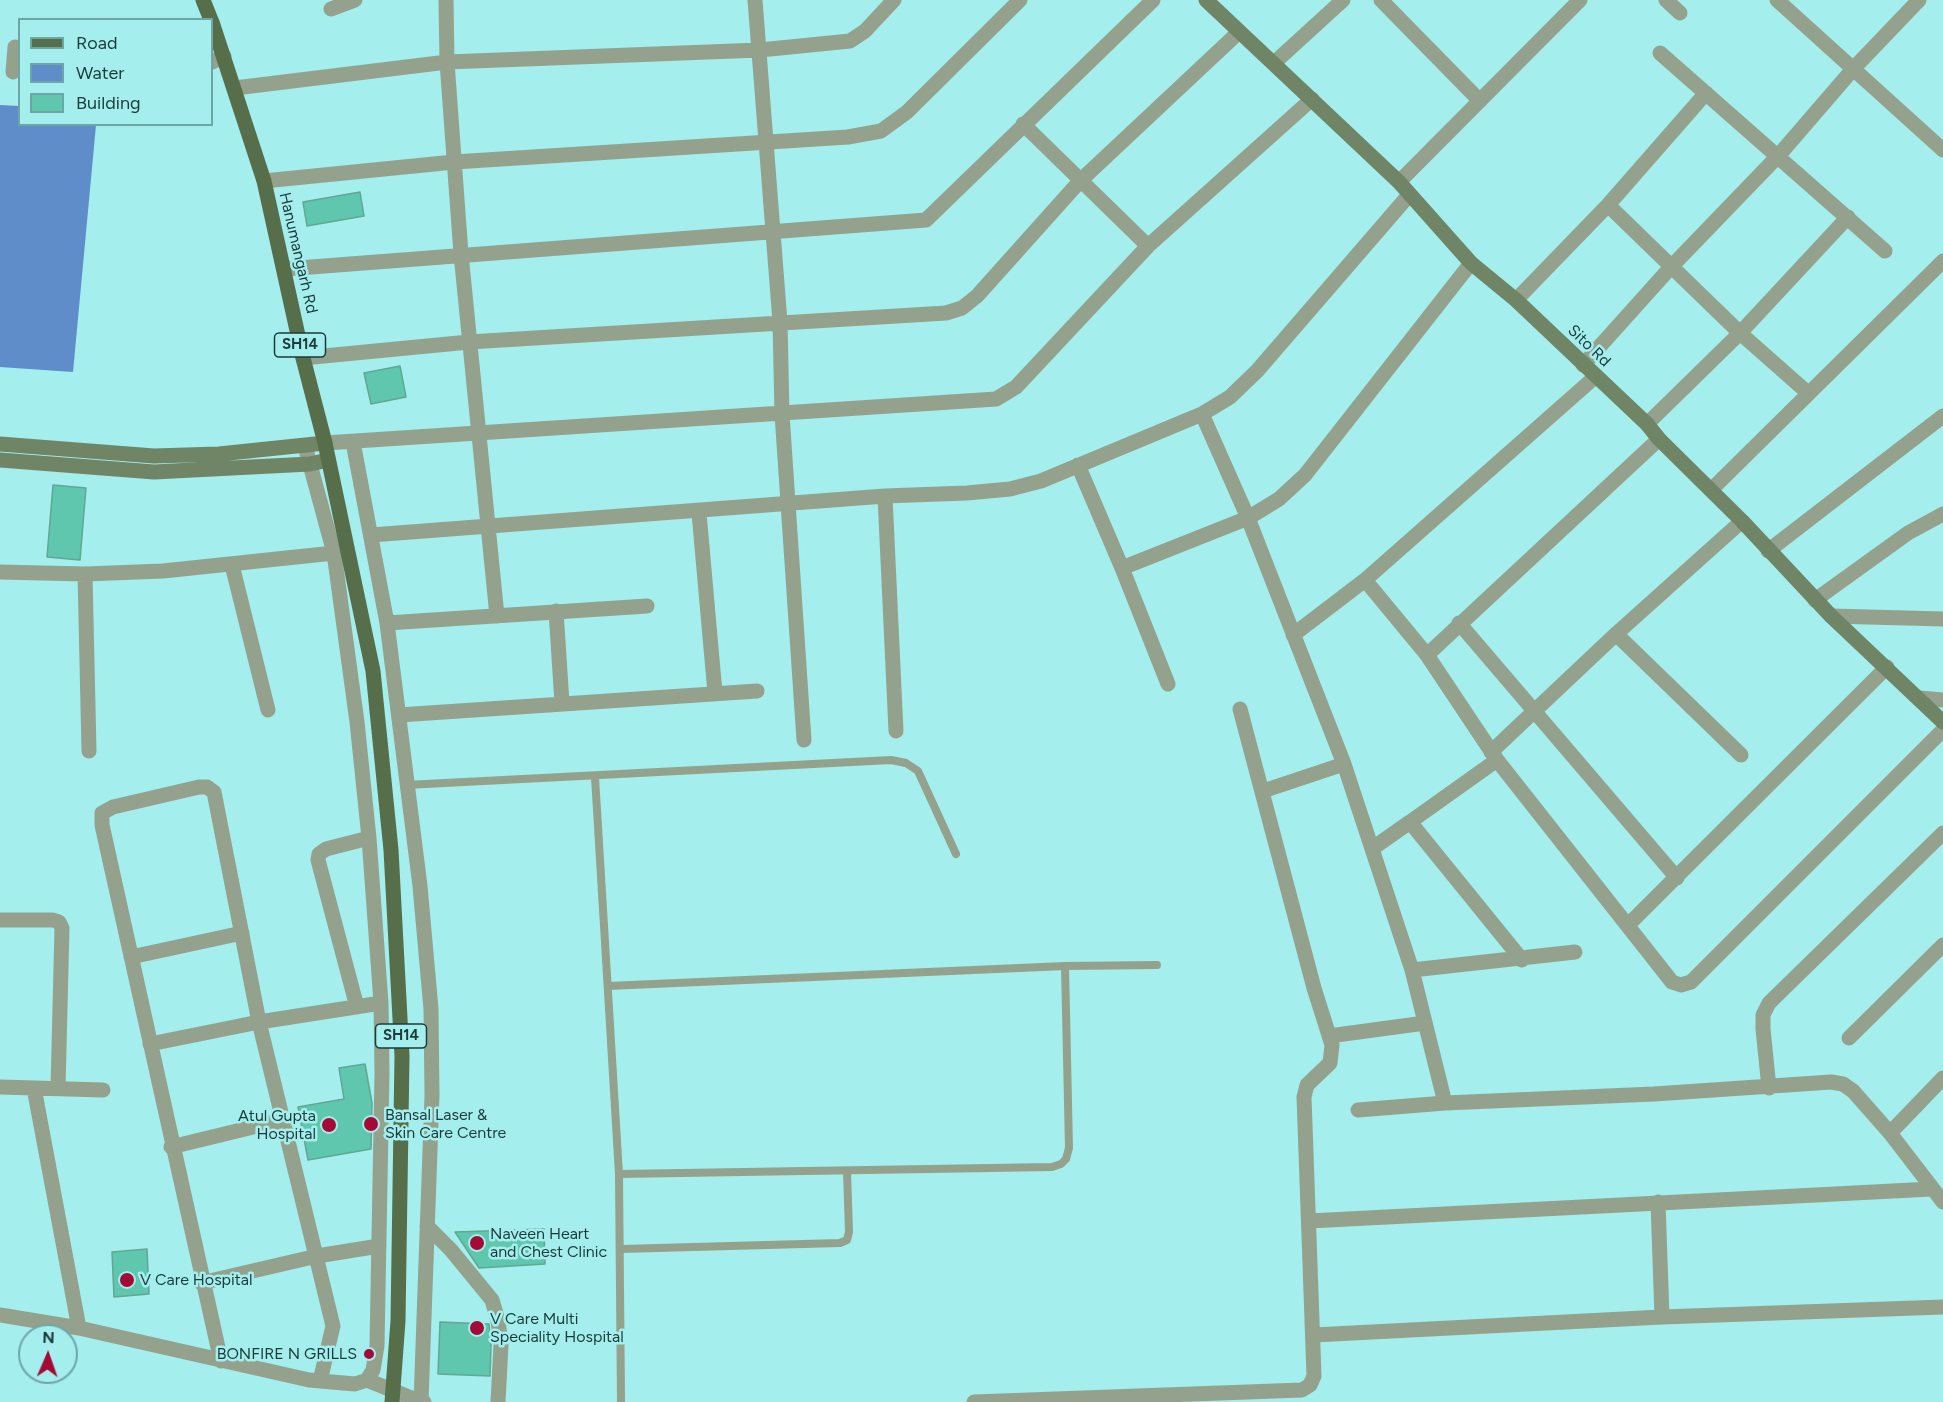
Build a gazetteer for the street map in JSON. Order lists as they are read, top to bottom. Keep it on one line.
{"streets":{"main road":["Hanumangarh Rd","SH14","Sito Rd"]},"places":["Bansal Laser & Skin Care Centre","Atul Gupta Hospital","Naveen Heart and Chest Clinic","V Care Hospital","V Care Multi Speciality Hospital","BONFIRE N GRILLS"],"legend":["Road","Water","Building"],"north":"top"}
